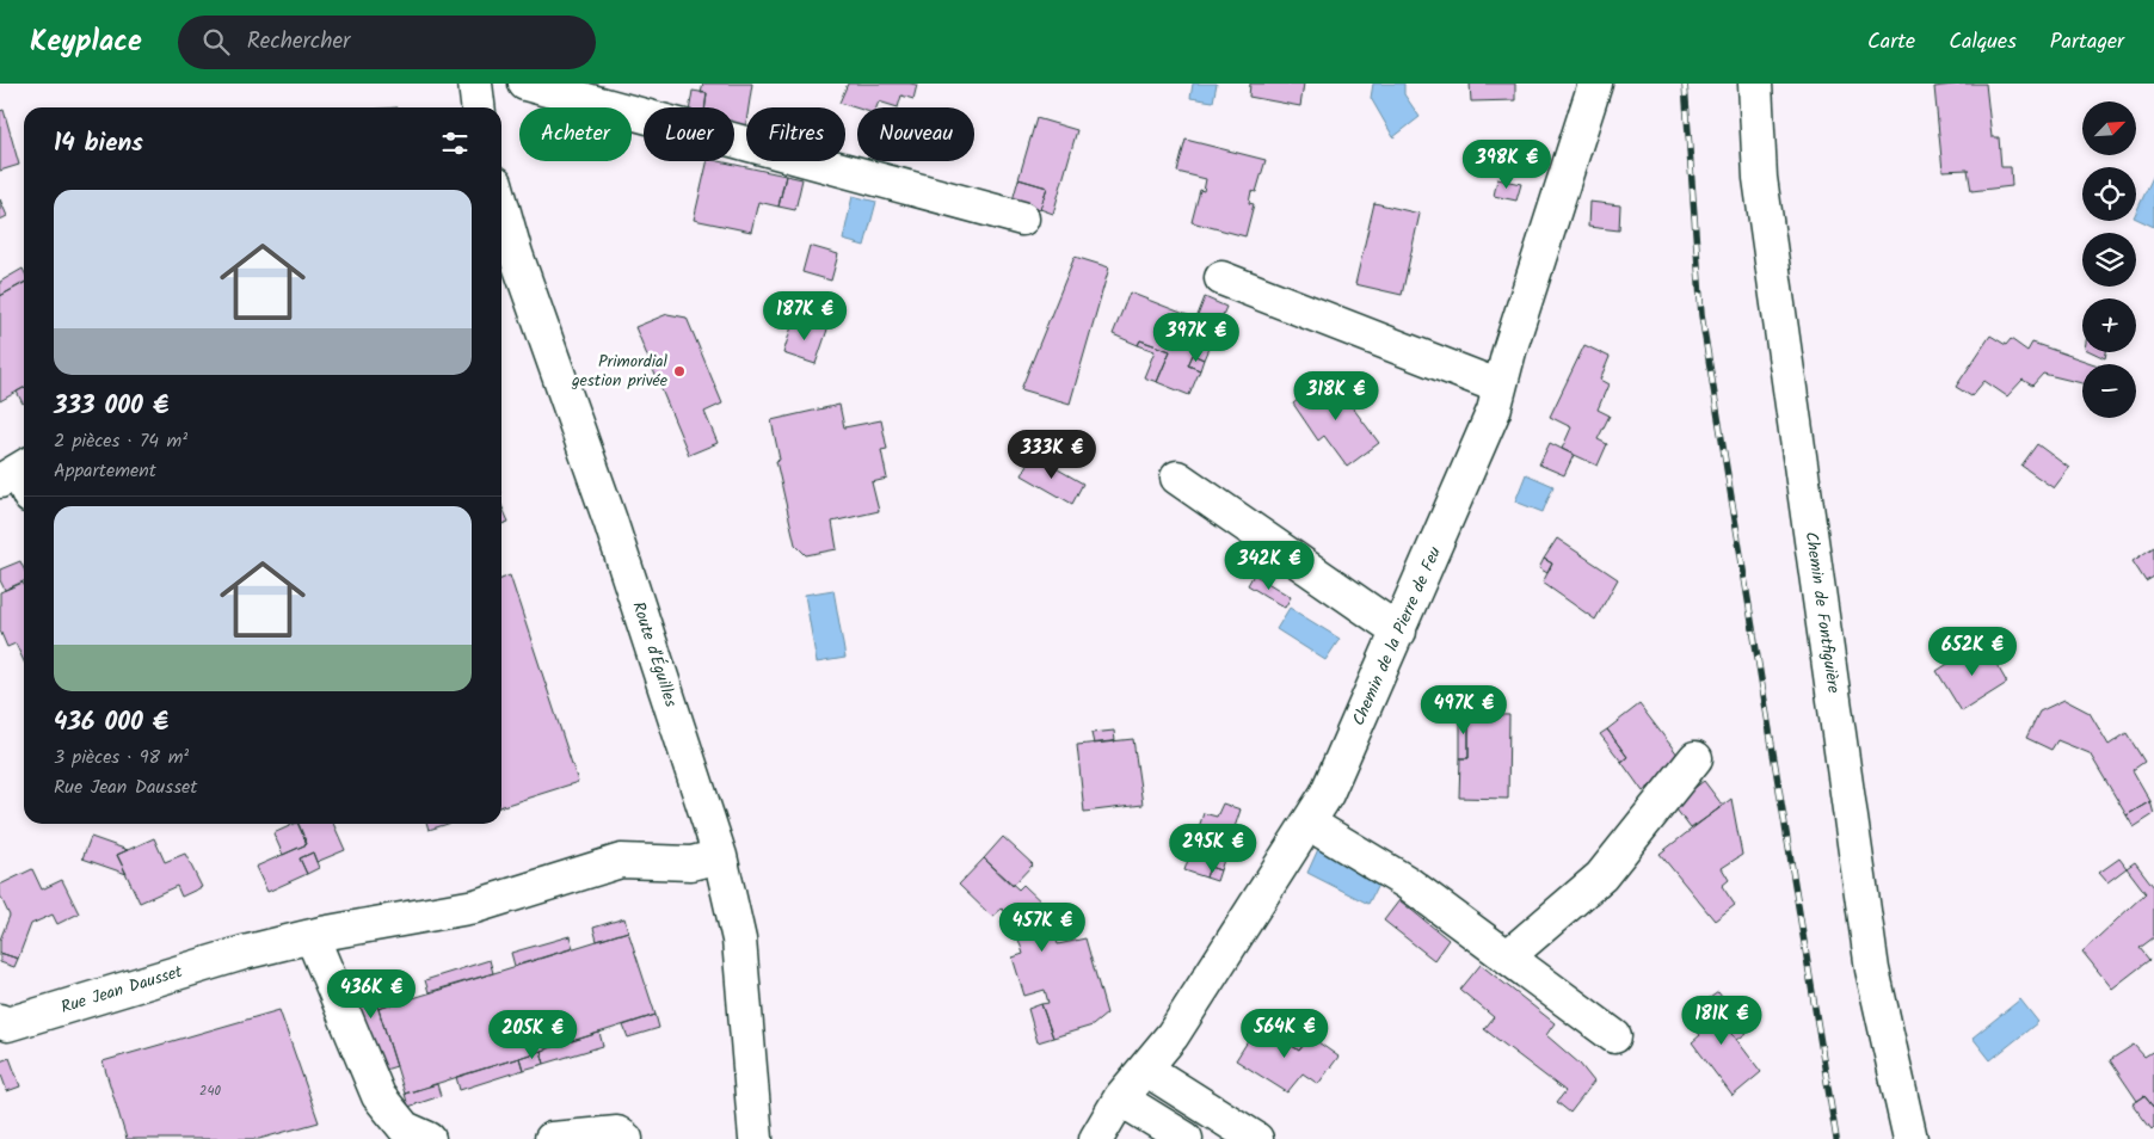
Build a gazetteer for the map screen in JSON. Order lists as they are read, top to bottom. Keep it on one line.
{"streets":{"street":["Chemin de Fontfiguière","Chemin de la Pierre de Feu","Route d'Éguilles","Rue Jean Dausset"]},"crossings":[["Route d'Éguilles","Rue Jean Dausset"]],"places":["Primordial gestion privée"],"house_numbers":["240"],"north":"top right","page":{"header":"Keyplace","search":"Rechercher","nav":["Carte","Calques","Partager"],"map_buttons":["+","−"],"chip":["Acheter","Louer","Filtres","Nouveau"],"heading":"14 biens","price":["398K €","187K €","397K €","318K €","333K €","342K €","652K €","497K €","295K €","457K €","436K €","181K €","564K €","205K €"],"list":[{"name":"333 000 €","note":"2 pièces · 74 m² · Appartement"},{"name":"436 000 €","note":"3 pièces · 98 m² · Rue Jean Dausset"}]}}
